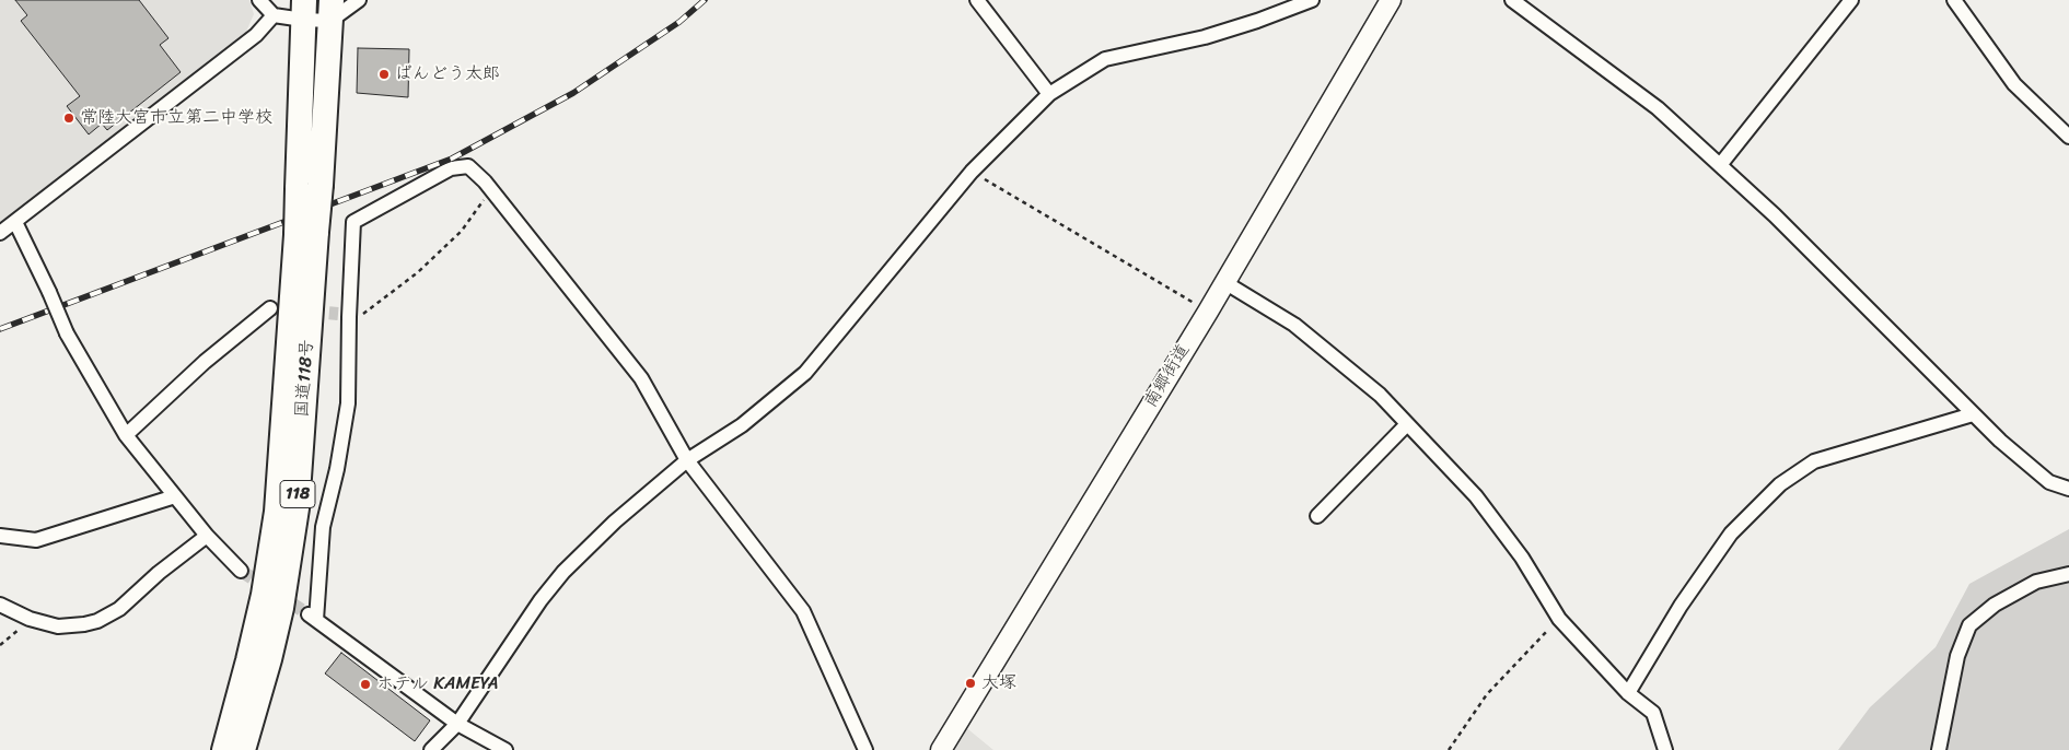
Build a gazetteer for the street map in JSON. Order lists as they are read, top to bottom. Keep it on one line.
{"streets":{"highway":["国道118号","118"],"street":["南郷街道"]},"places":["ばんどう太郎","常陸大宮市立第二中学校","大塚","ホテル KAMEYA"]}
